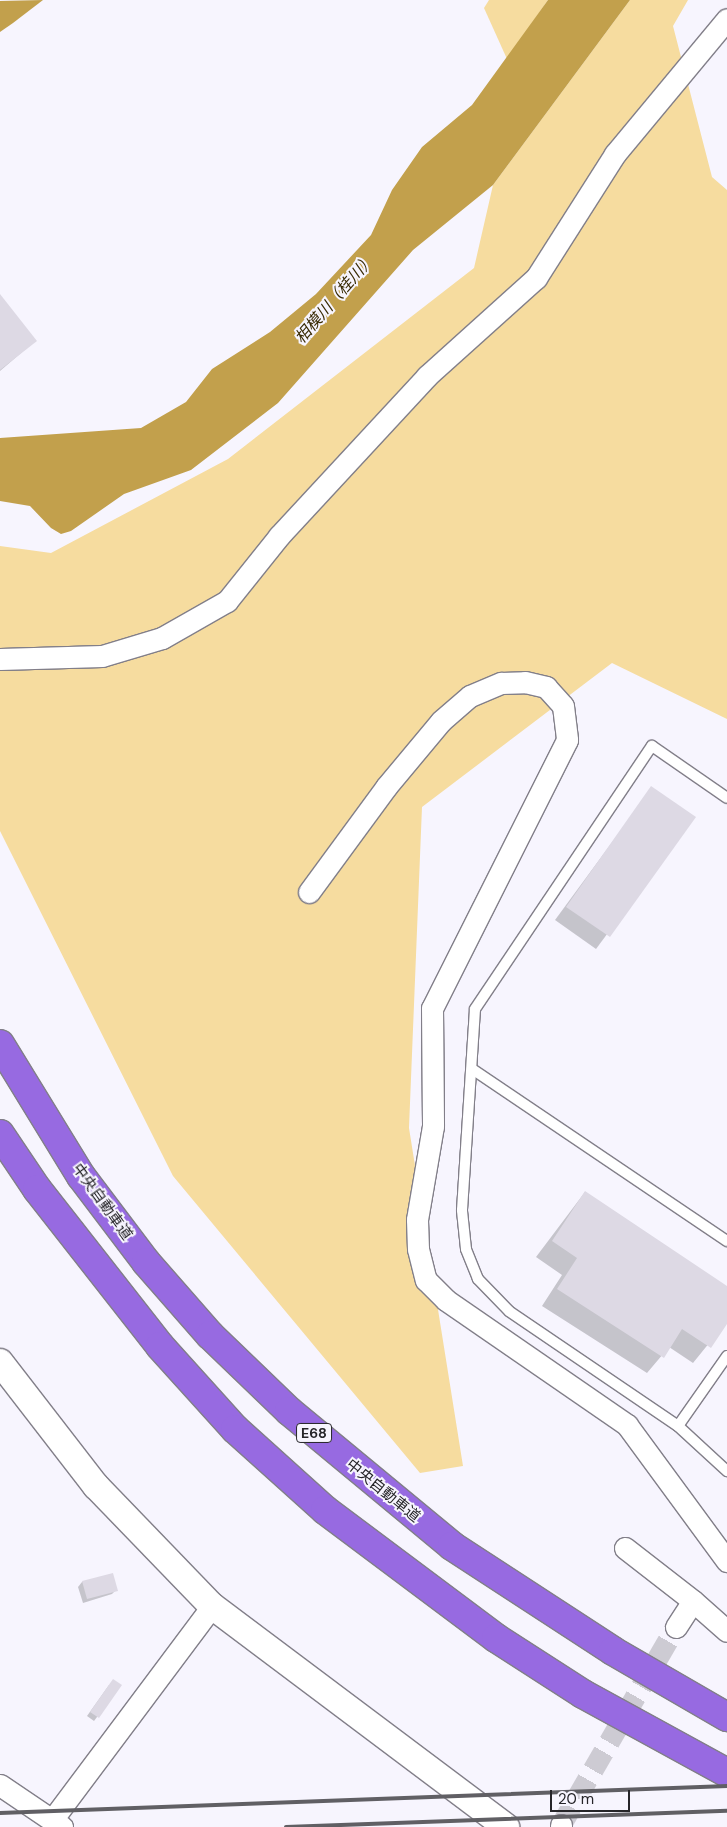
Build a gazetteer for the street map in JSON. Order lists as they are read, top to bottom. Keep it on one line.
{"streets":{"highway":["中央自動車道","E68"]},"water":["相模川（桂川）"],"scale_bar":"20 m"}
